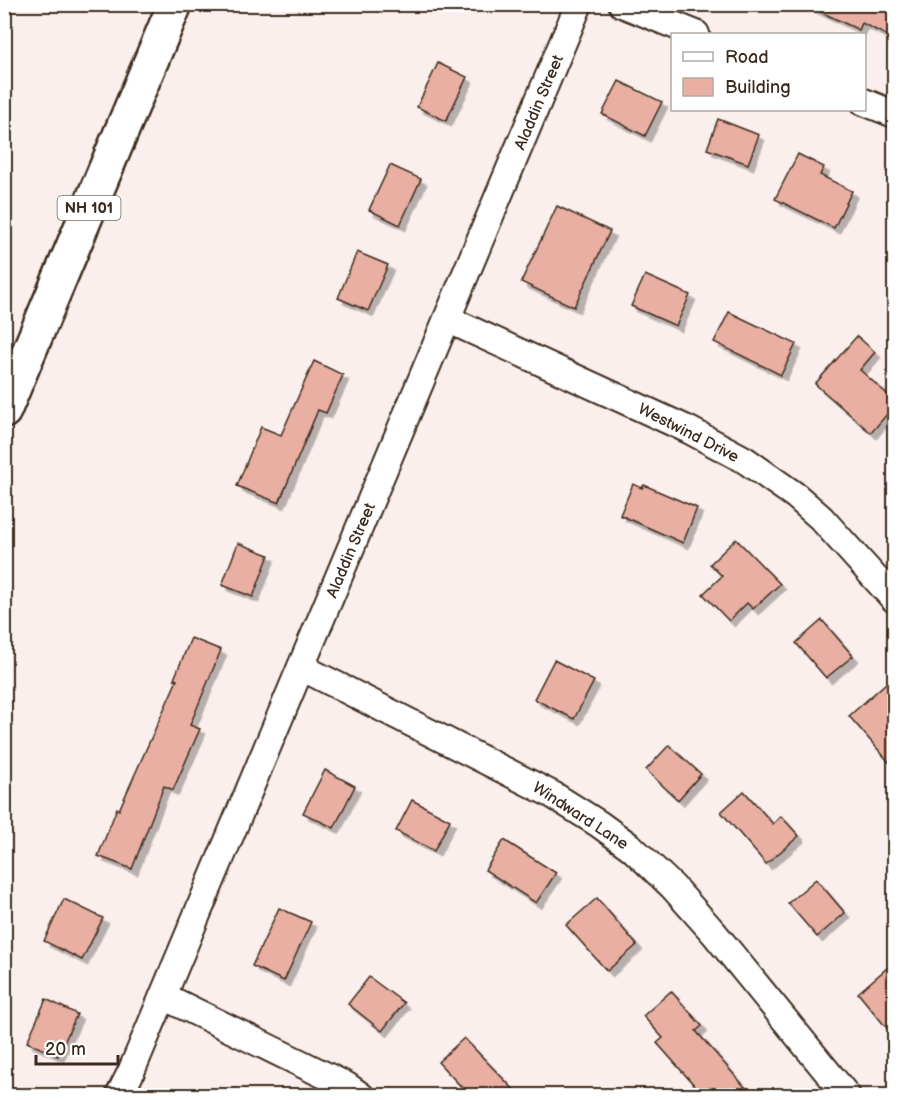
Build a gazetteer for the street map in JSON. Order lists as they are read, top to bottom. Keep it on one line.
{"streets":{"highway":["NH 101"],"street":["Aladdin Street","Westwind Drive","Windward Lane"]},"crossings":[["Aladdin Street","Westwind Drive"],["Aladdin Street","Windward Lane"]],"legend":["Road","Building"],"scale_bar":"20 m"}
